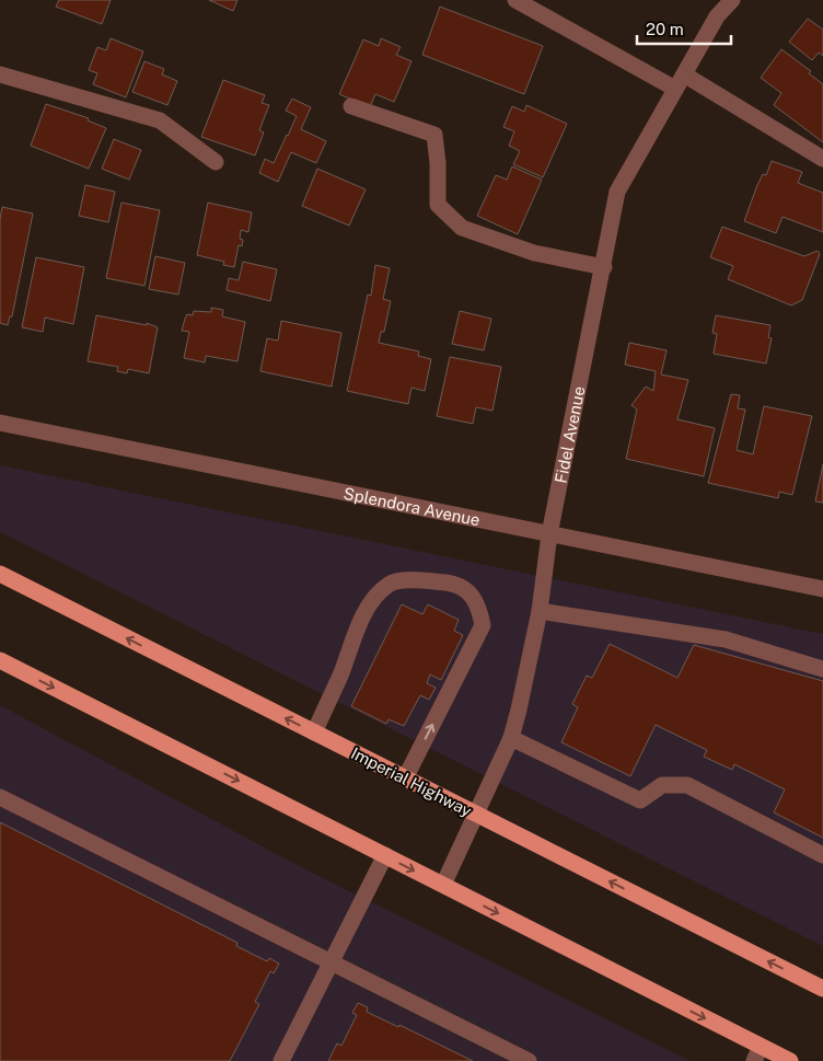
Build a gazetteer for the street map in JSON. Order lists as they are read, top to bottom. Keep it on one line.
{"streets":{"main road":["Imperial Highway"],"street":["Fidel Avenue","Splendora Avenue"]},"crossings":[["Fidel Avenue","Splendora Avenue"],["Fidel Avenue","Imperial Highway"]],"scale_bar":"20 m"}
